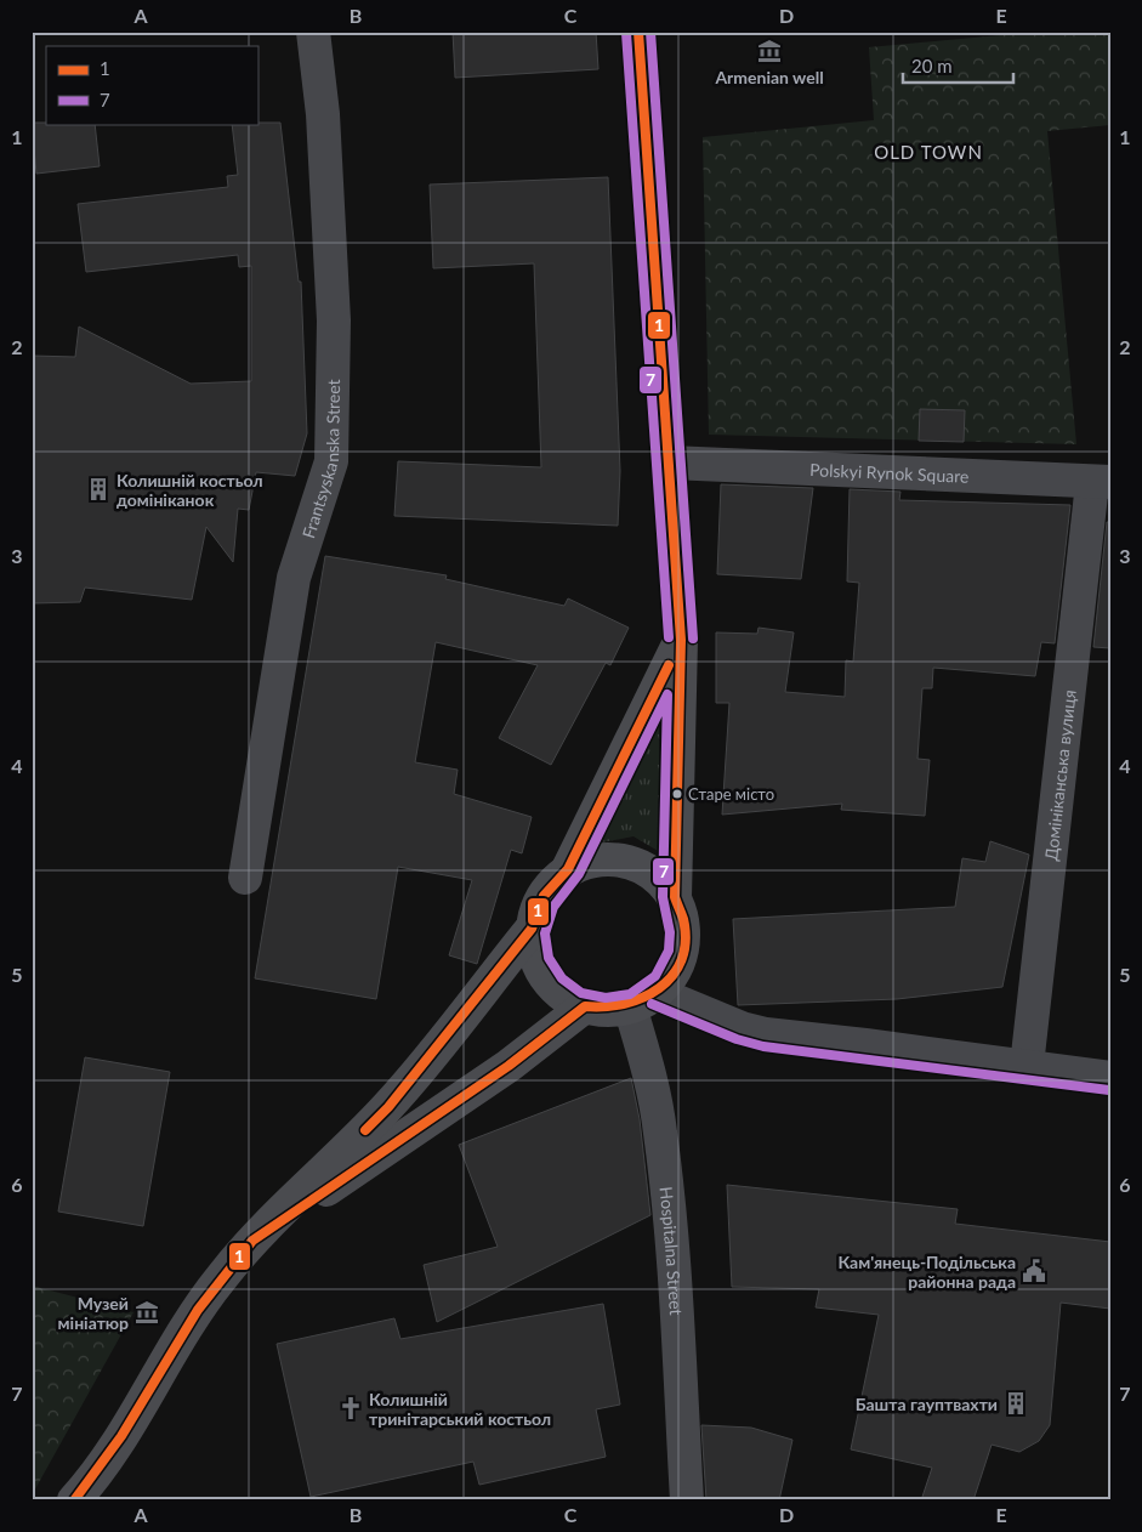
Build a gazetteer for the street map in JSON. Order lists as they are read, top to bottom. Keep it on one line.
{"streets":{"street":["Frantsyskanska Street","Polskyi Rynok Square","Домініканська вулиця","Hospitalna Street"]},"crossings":[["Polskyi Rynok Square","Домініканська вулиця"]],"districts":["OLD TOWN"],"places":{"museum":["Armenian well","Музей мініатюр"],"building":["Колишній костьол домініканок","Башта гауптвахти"],"other":["Старе місто"],"public building":["Кам'янець-Подільська районна рада"],"church":["Колишній тринітарський костьол"]},"lines":["transit line 1","transit line 7"],"legend":["1","7"],"scale_bar":"20 m","grid":{"columns":["A","B","C","D","E"],"rows":["1","2","3","4","5","6","7"]}}
